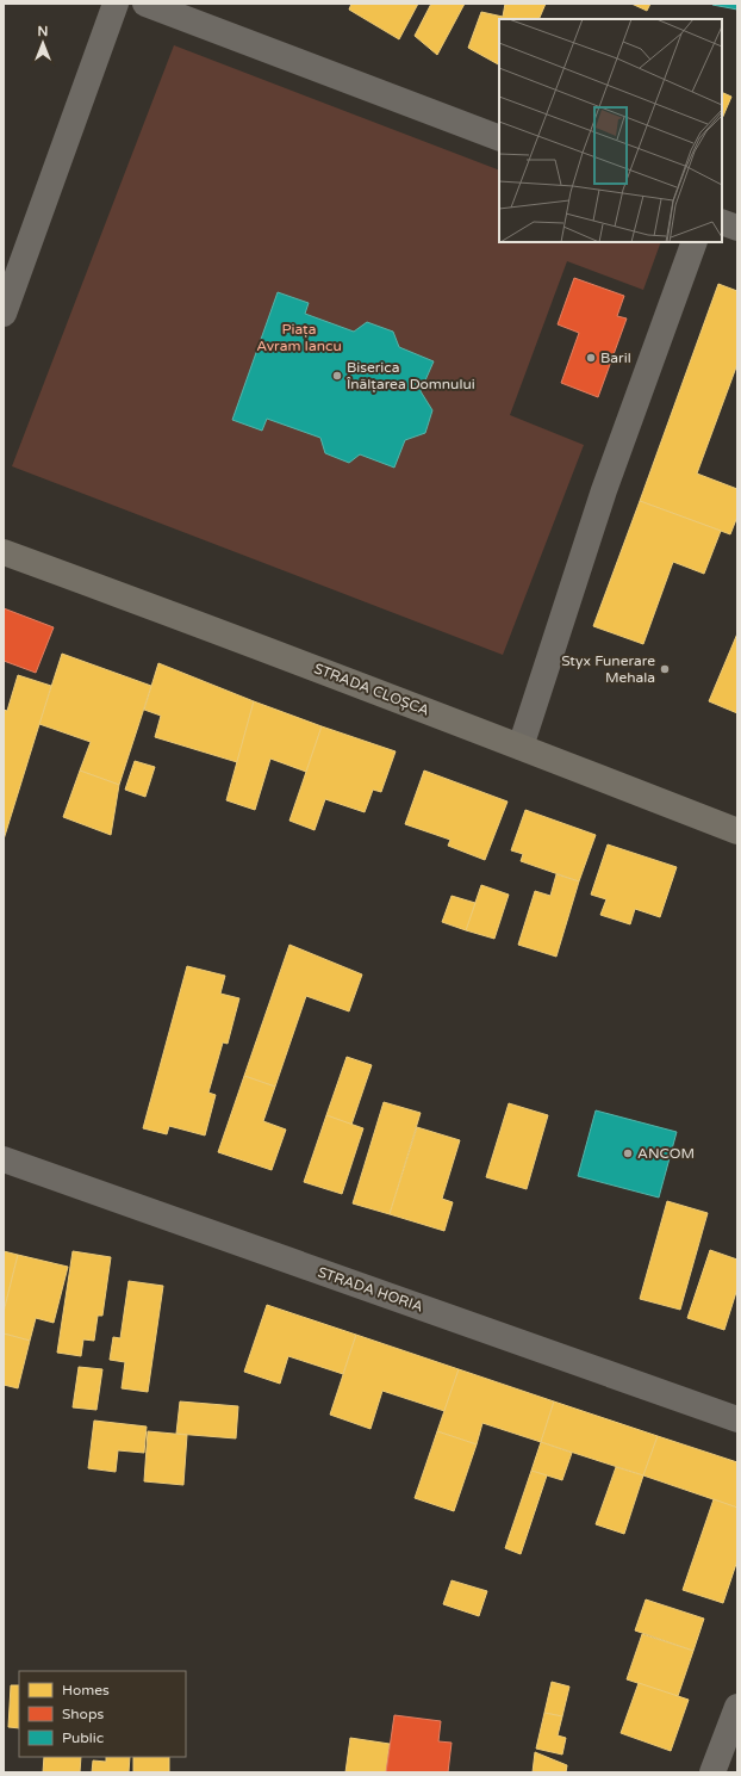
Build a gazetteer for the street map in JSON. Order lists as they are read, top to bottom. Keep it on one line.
{"streets":{"main road":["STRADA CLOȘCA"],"street":["STRADA HORIA"]},"parks":["Piața Avram Iancu"],"places":["Baril","Biserica Înălțarea Domnului","Styx Funerare Mehala","ANCOM"],"legend":["Homes","Shops","Public"],"north":"top"}
